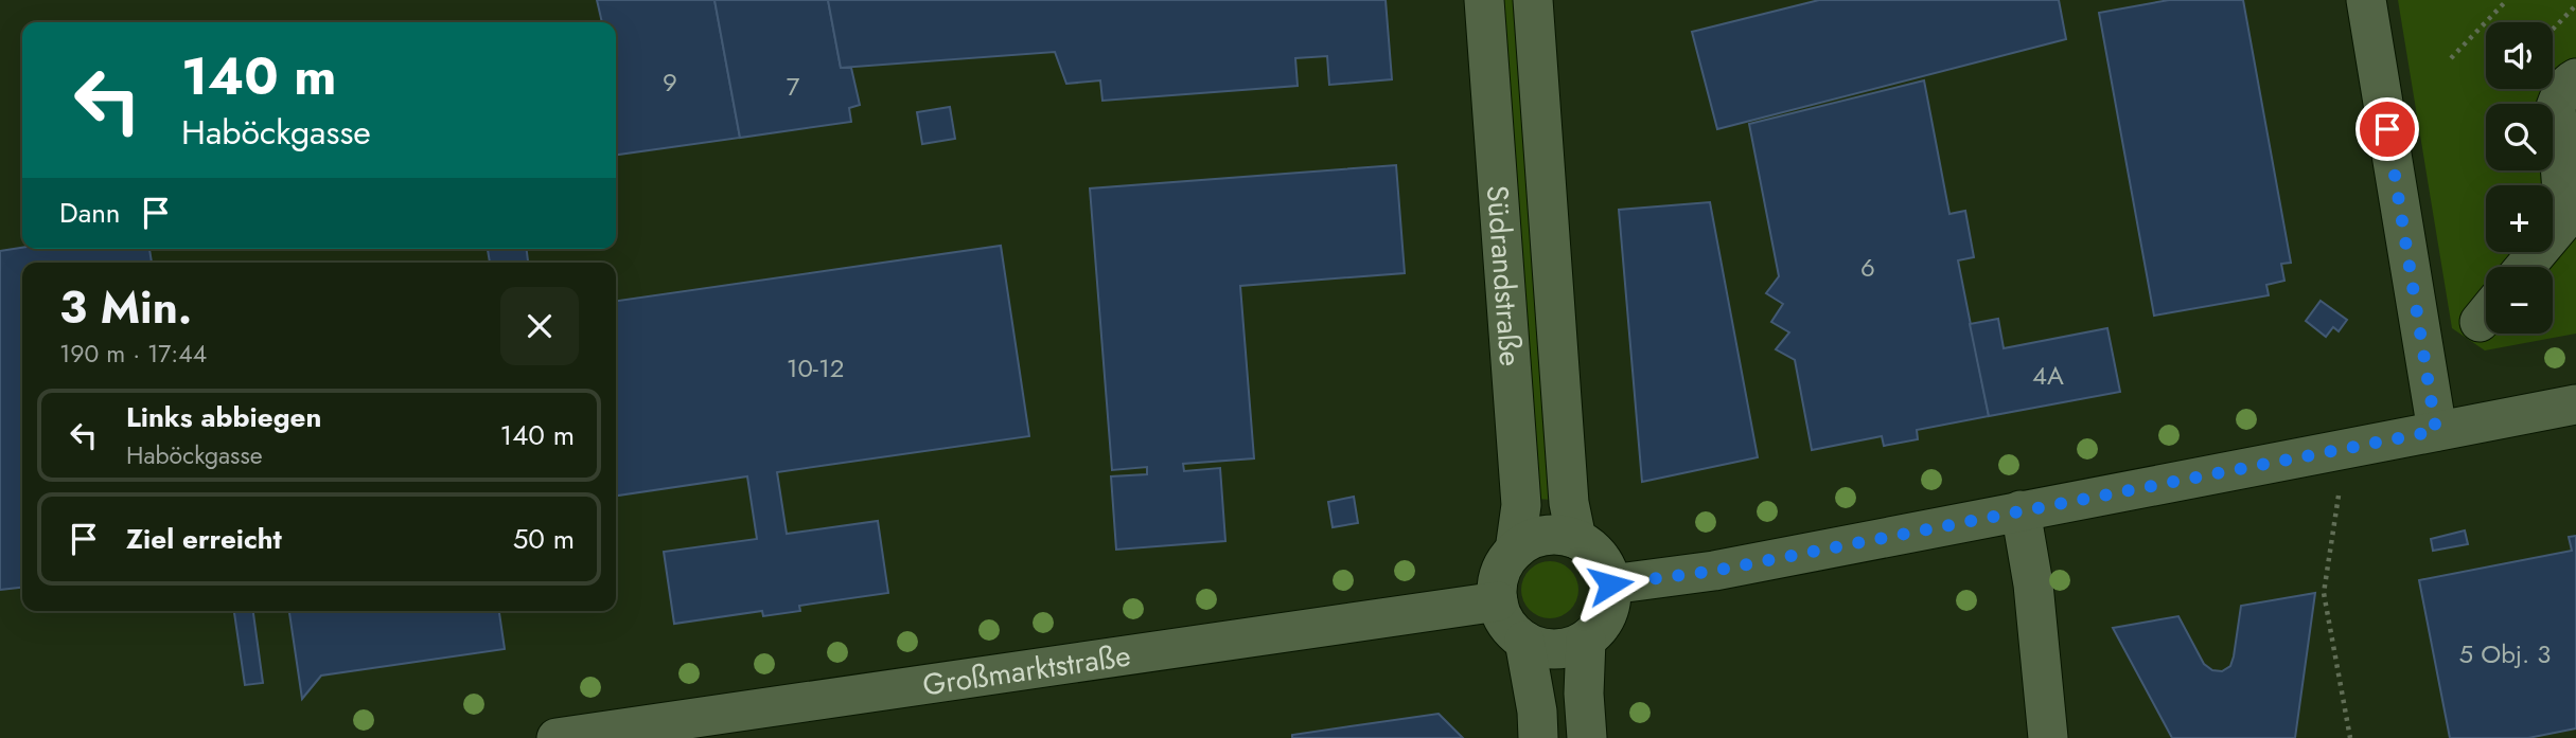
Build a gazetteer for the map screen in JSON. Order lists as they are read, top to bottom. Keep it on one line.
{"streets":{"street":["Südrandstraße","Großmarktstraße"]},"crossings":[["Südrandstraße","Großmarktstraße"]],"house_numbers":["9","7","6","10-12","4A","5 Obj. 3"],"page":{"map_buttons":["+","−"],"turn":["140 m","Haböckgasse"],"then":"Dann","heading":["3 Min.","190 m · 17:44"],"list":[{"name":"Links abbiegen","note":"Haböckgasse","value":"140 m"},{"name":"Ziel erreicht","value":"50 m"}]}}
